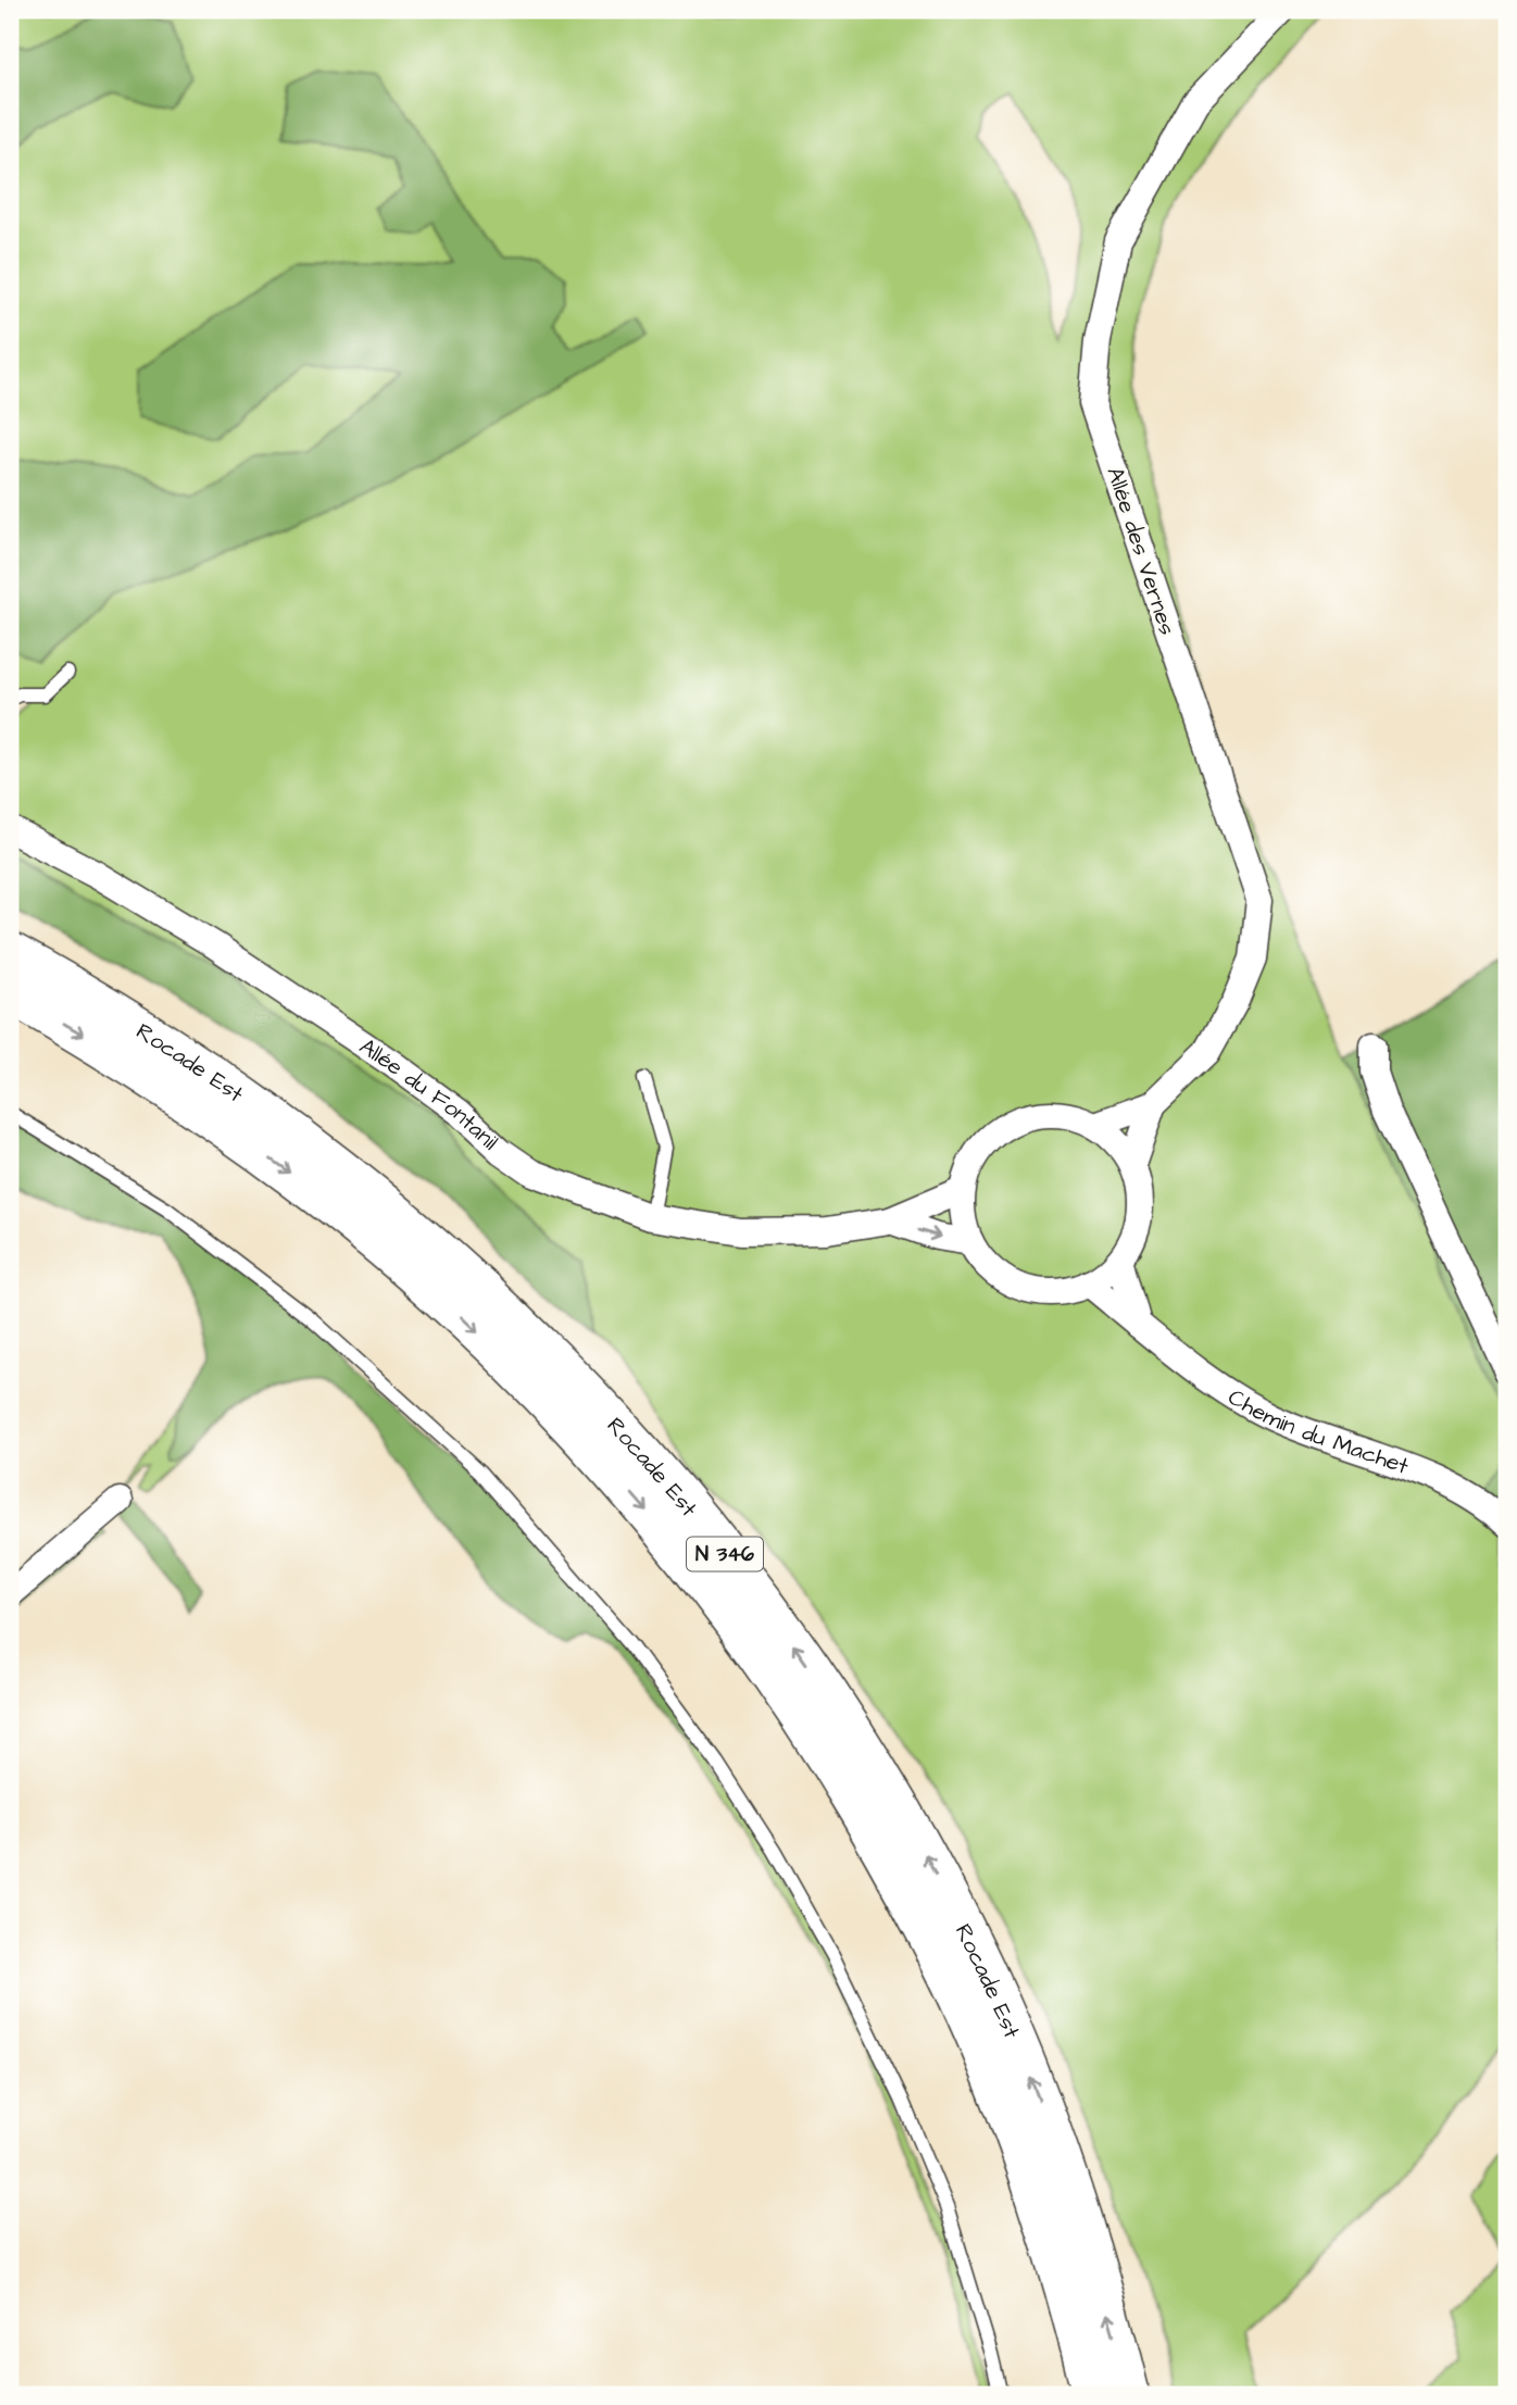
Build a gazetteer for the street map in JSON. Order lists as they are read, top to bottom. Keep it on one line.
{"streets":{"highway":["Rocade Est","N 346"],"street":["Allée des Vernes","Allée du Fontanil","Chemin du Machet"]},"crossings":[["Allée des Vernes","Allée du Fontanil"],["Allée des Vernes","Chemin du Machet"],["Allée du Fontanil","Chemin du Machet"]]}
